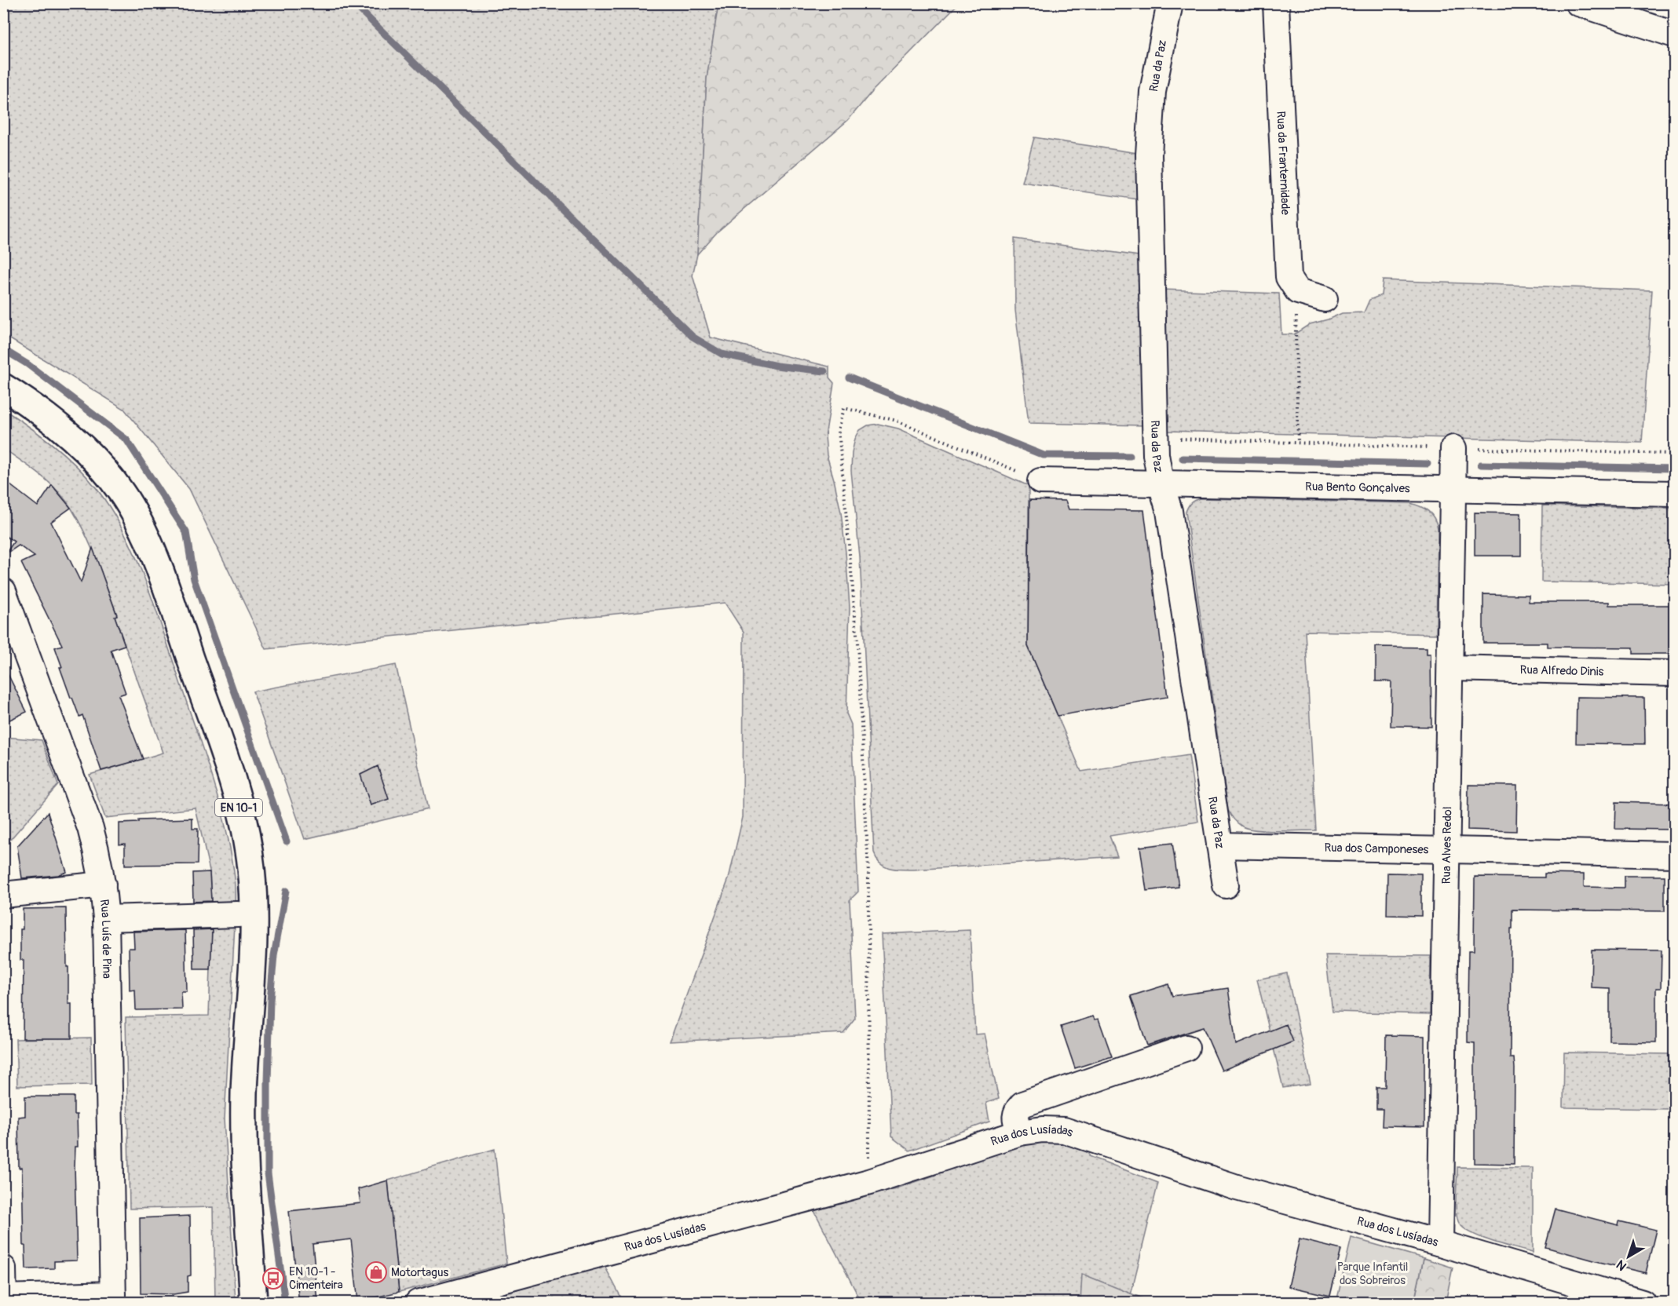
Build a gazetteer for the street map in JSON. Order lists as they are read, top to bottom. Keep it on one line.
{"streets":{"main road":["EN 10-1"],"street":["Rua da Paz","Rua da Franternidade","Rua Bento Gonçalves","Rua Alfredo Dinis","Rua Alves Redol","Rua dos Camponeses","Rua Luís de Pina","Rua dos Lusíadas"]},"crossings":[["Rua da Paz","Rua Bento Gonçalves"],["Rua da Paz","Rua dos Camponeses"],["Rua Bento Gonçalves","Rua Alves Redol"],["Rua Alfredo Dinis","Rua Alves Redol"],["Rua Alves Redol","Rua dos Camponeses"],["Rua Alves Redol","Rua dos Lusíadas"]],"parks":["Parque Infantil dos Sobreiros"],"places":{"shop":["Motortagus"],"bus stop":["EN 10-1 - Cimenteira"]},"north":"bottom left"}
